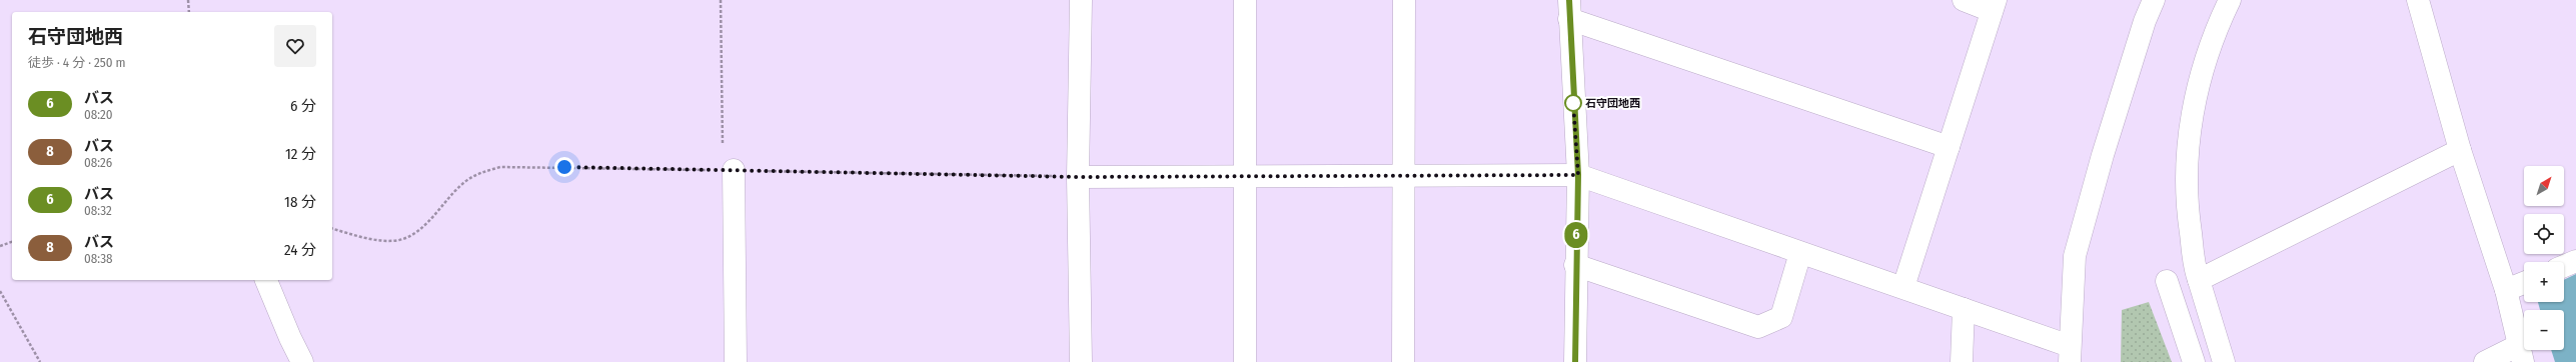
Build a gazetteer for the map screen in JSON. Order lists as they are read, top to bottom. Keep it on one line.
{"places":["石守団地西"],"lines":["bus line 6"],"north":"top right","page":{"on_map":"6","heading":["石守団地西","徒歩 · 4 分 · 250 m"],"list":[{"mark":"6","name":"バス","note":"08:20","value":"6 分"},{"mark":"8","name":"バス","note":"08:26","value":"12 分"},{"mark":"6","name":"バス","note":"08:32","value":"18 分"},{"mark":"8","name":"バス","note":"08:38","value":"24 分"}],"map_buttons":["+","−"]}}
